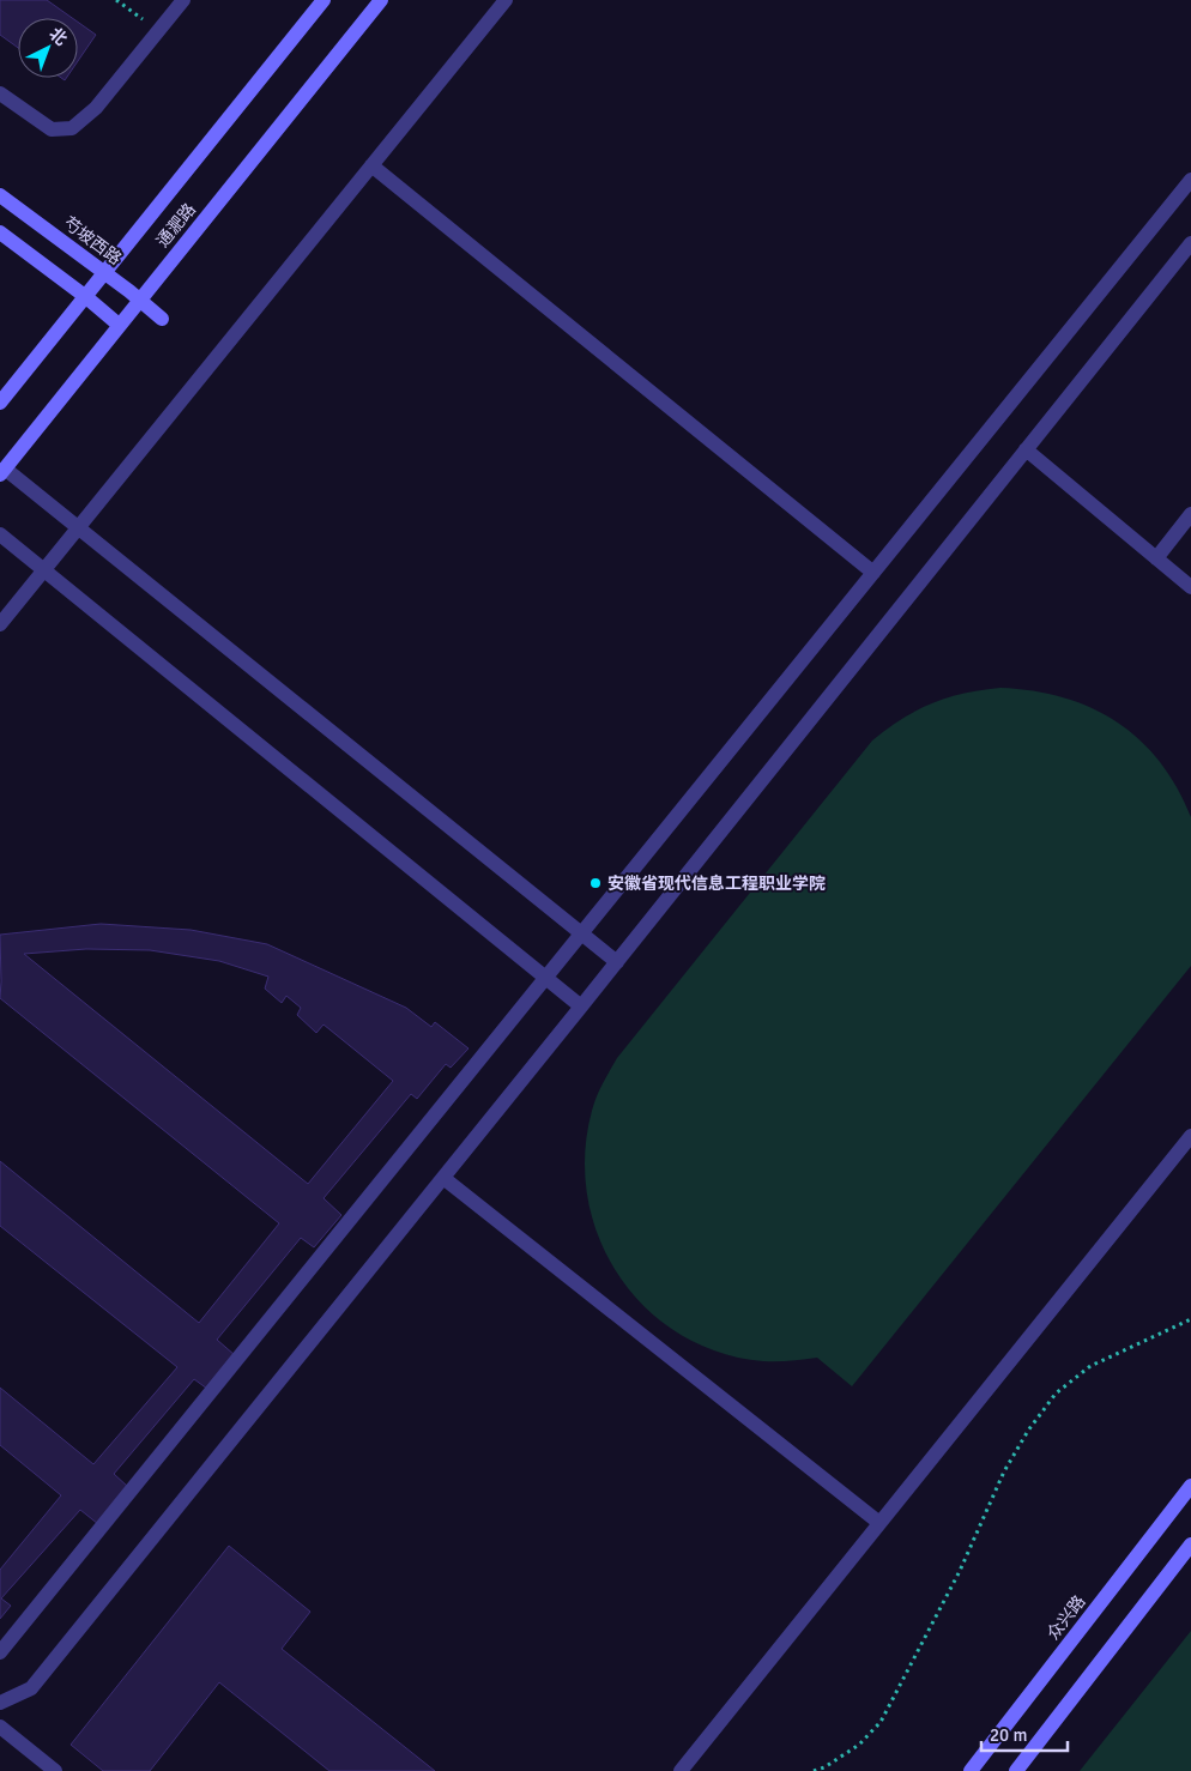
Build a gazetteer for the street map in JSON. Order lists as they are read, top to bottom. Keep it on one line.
{"streets":{"main road":["通淝路","芍坡西路","众兴路"]},"places":["安徽省现代信息工程职业学院"],"scale_bar":"20 m","north":"top right"}
